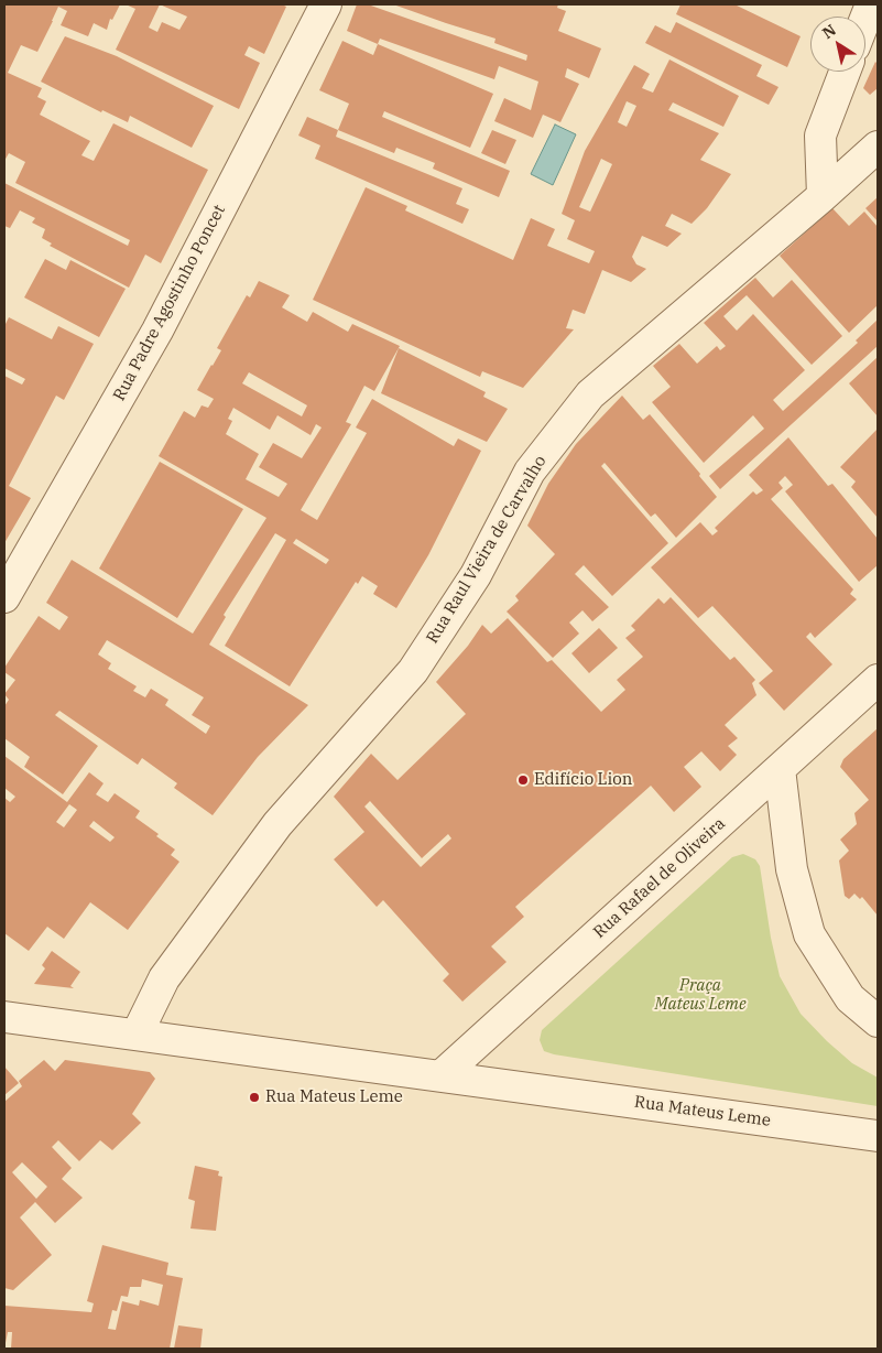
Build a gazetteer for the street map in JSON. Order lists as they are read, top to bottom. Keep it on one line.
{"streets":{"street":["Rua Padre Agostinho Poncet","Rua Raul Vieira de Carvalho","Rua Rafael de Oliveira","Rua Mateus Leme"]},"crossings":[["Rua Raul Vieira de Carvalho","Rua Mateus Leme"],["Rua Rafael de Oliveira","Rua Mateus Leme"]],"parks":["Praça Mateus Leme"],"places":["Edifício Lion","Rua Mateus Leme"],"north":"top left"}
